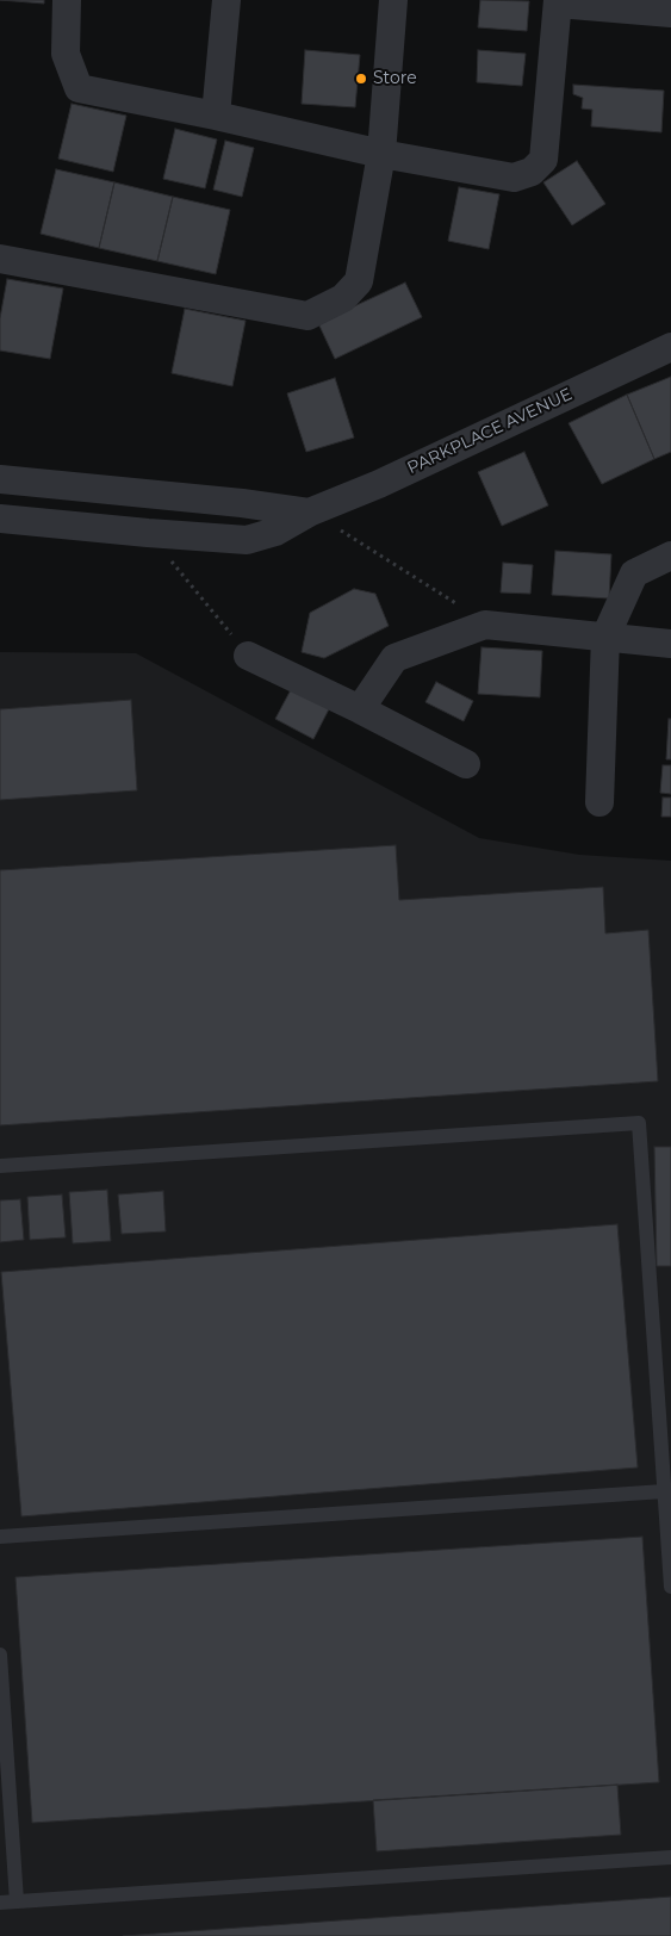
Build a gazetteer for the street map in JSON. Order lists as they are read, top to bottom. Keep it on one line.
{"streets":{"street":["PARKPLACE AVENUE"]},"places":["Store"]}
